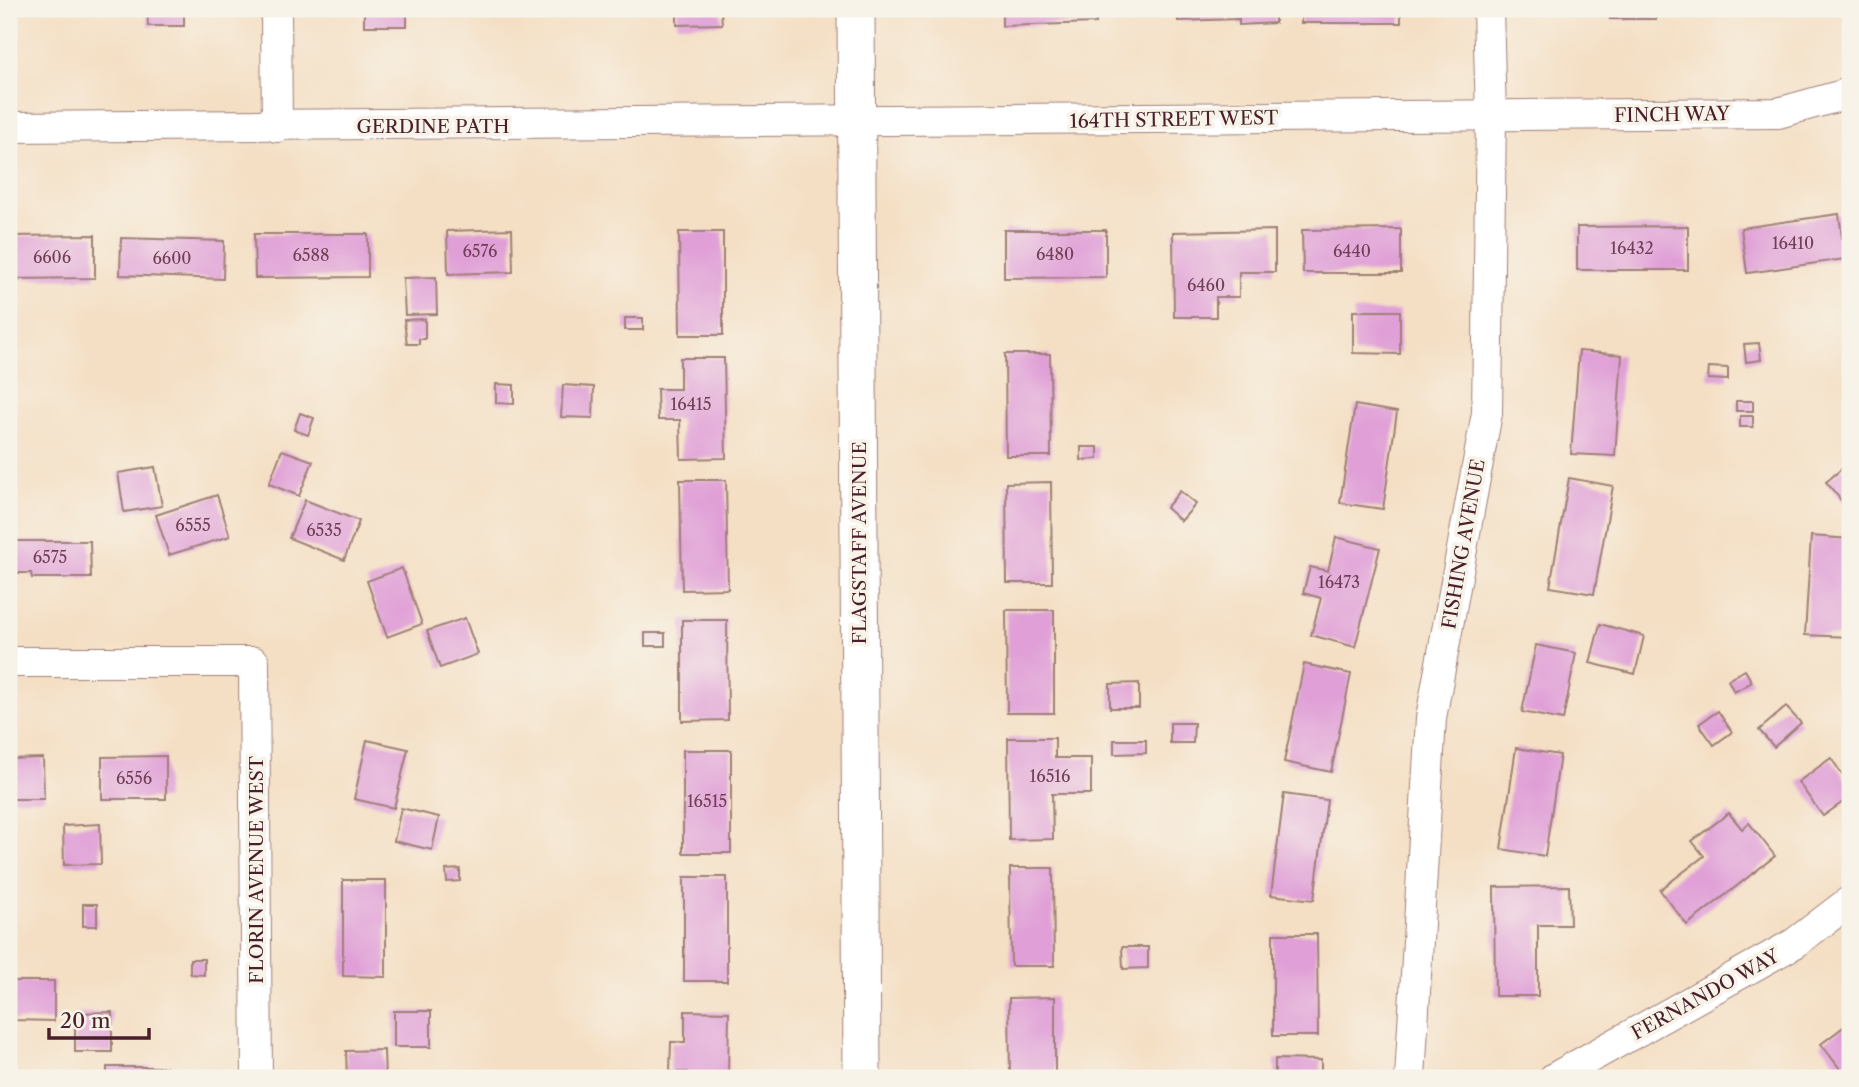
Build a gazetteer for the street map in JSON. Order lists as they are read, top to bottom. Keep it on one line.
{"streets":{"street":["FINCH WAY","164TH STREET WEST","GERDINE PATH","FLAGSTAFF AVENUE","FISHING AVENUE","FLORIN AVENUE WEST","FERNANDO WAY"]},"crossings":[["FINCH WAY","164TH STREET WEST"],["FINCH WAY","FISHING AVENUE"],["164TH STREET WEST","GERDINE PATH"],["164TH STREET WEST","FLAGSTAFF AVENUE"],["164TH STREET WEST","FISHING AVENUE"],["GERDINE PATH","FLAGSTAFF AVENUE"]],"house_numbers":["16410","16432","6576","6440","6480","6588","6606","6600","6460","16415","6555","6535","6575","16473","16516","6556","16515"],"scale_bar":"20 m"}
